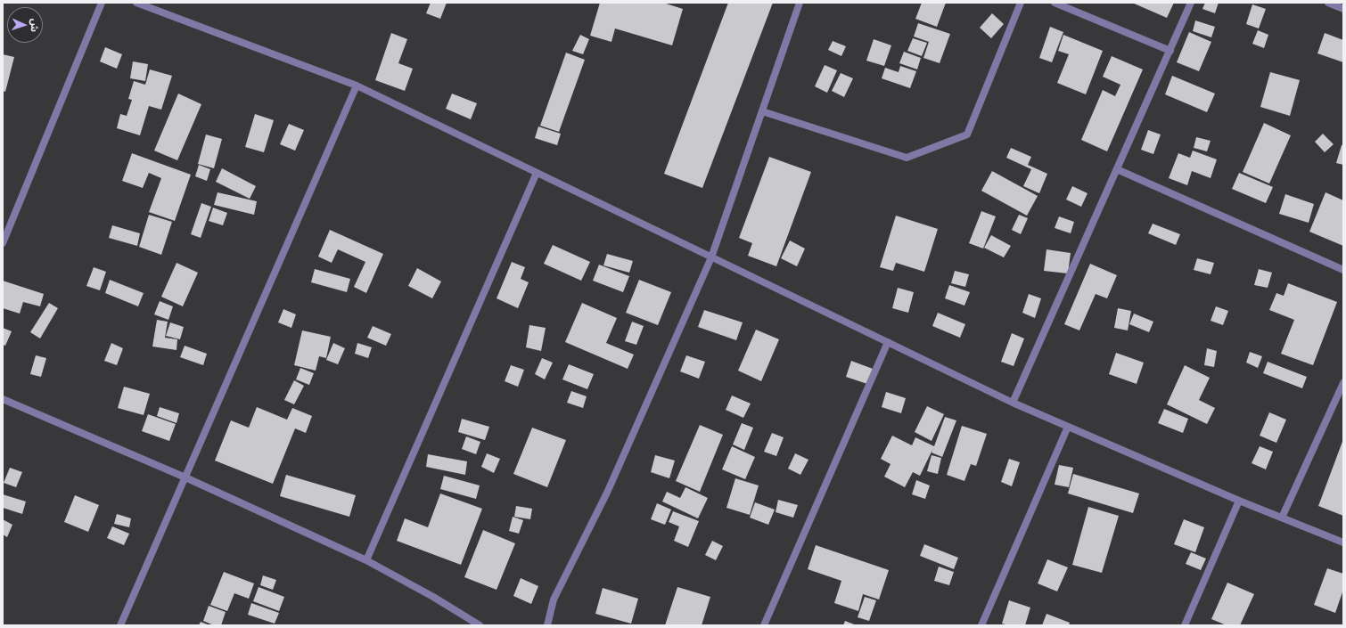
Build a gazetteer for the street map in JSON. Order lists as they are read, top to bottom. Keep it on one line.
{"north":"right"}
